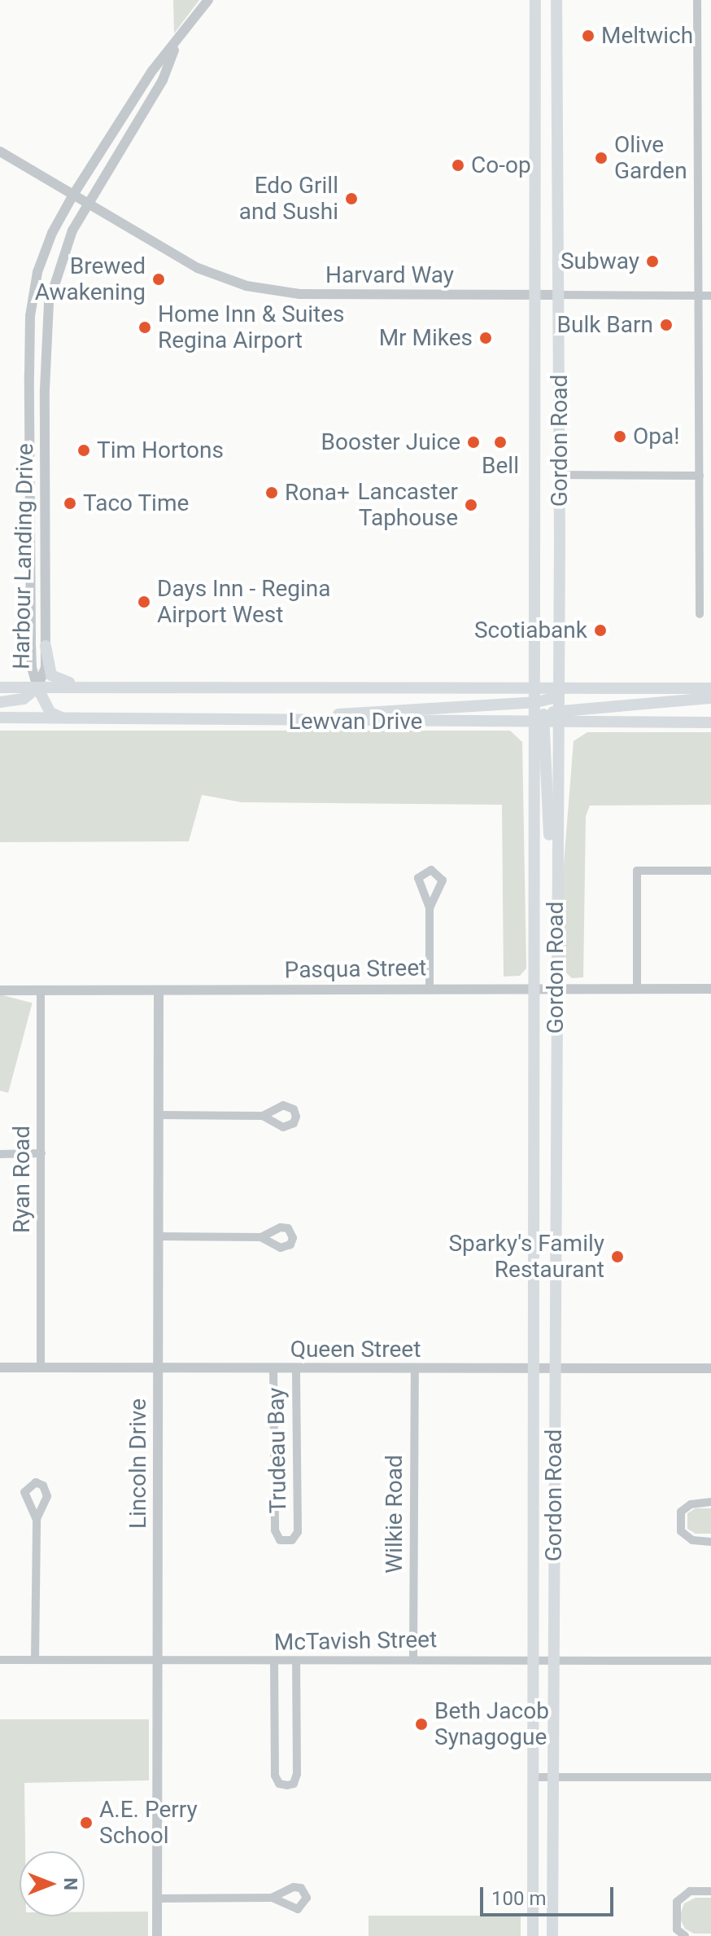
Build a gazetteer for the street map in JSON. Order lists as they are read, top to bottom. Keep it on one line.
{"streets":{"main road":["Gordon Road","Lewvan Drive"],"street":["Harvard Way","Harbour Landing Drive","Pasqua Street","Ryan Road","Queen Street","Trudeau Bay","Lincoln Drive","Wilkie Road","McTavish Street"]},"crossings":[["Harvard Way","Gordon Road"],["Harvard Way","Harbour Landing Drive"],["Gordon Road","Lewvan Drive"],["Gordon Road","Pasqua Street"],["Gordon Road","Queen Street"],["Gordon Road","McTavish Street"],["Harbour Landing Drive","Lewvan Drive"],["Pasqua Street","Ryan Road"],["Pasqua Street","Lincoln Drive"],["Ryan Road","Queen Street"],["Queen Street","Trudeau Bay"],["Queen Street","Lincoln Drive"],["Queen Street","Wilkie Road"],["Lincoln Drive","McTavish Street"],["Wilkie Road","McTavish Street"]],"places":["Meltwich","Olive Garden","Co-op","Edo Grill and Sushi","Subway","Brewed Awakening","Bulk Barn","Home Inn & Suites Regina Airport","Mr Mikes","Opa!","Booster Juice","Bell","Tim Hortons","Rona+","Taco Time","Lancaster Taphouse","Days Inn - Regina Airport West","Scotiabank","Sparky's Family Restaurant","Beth Jacob Synagogue","A.E. Perry School"],"scale_bar":"100 m","north":"right"}
